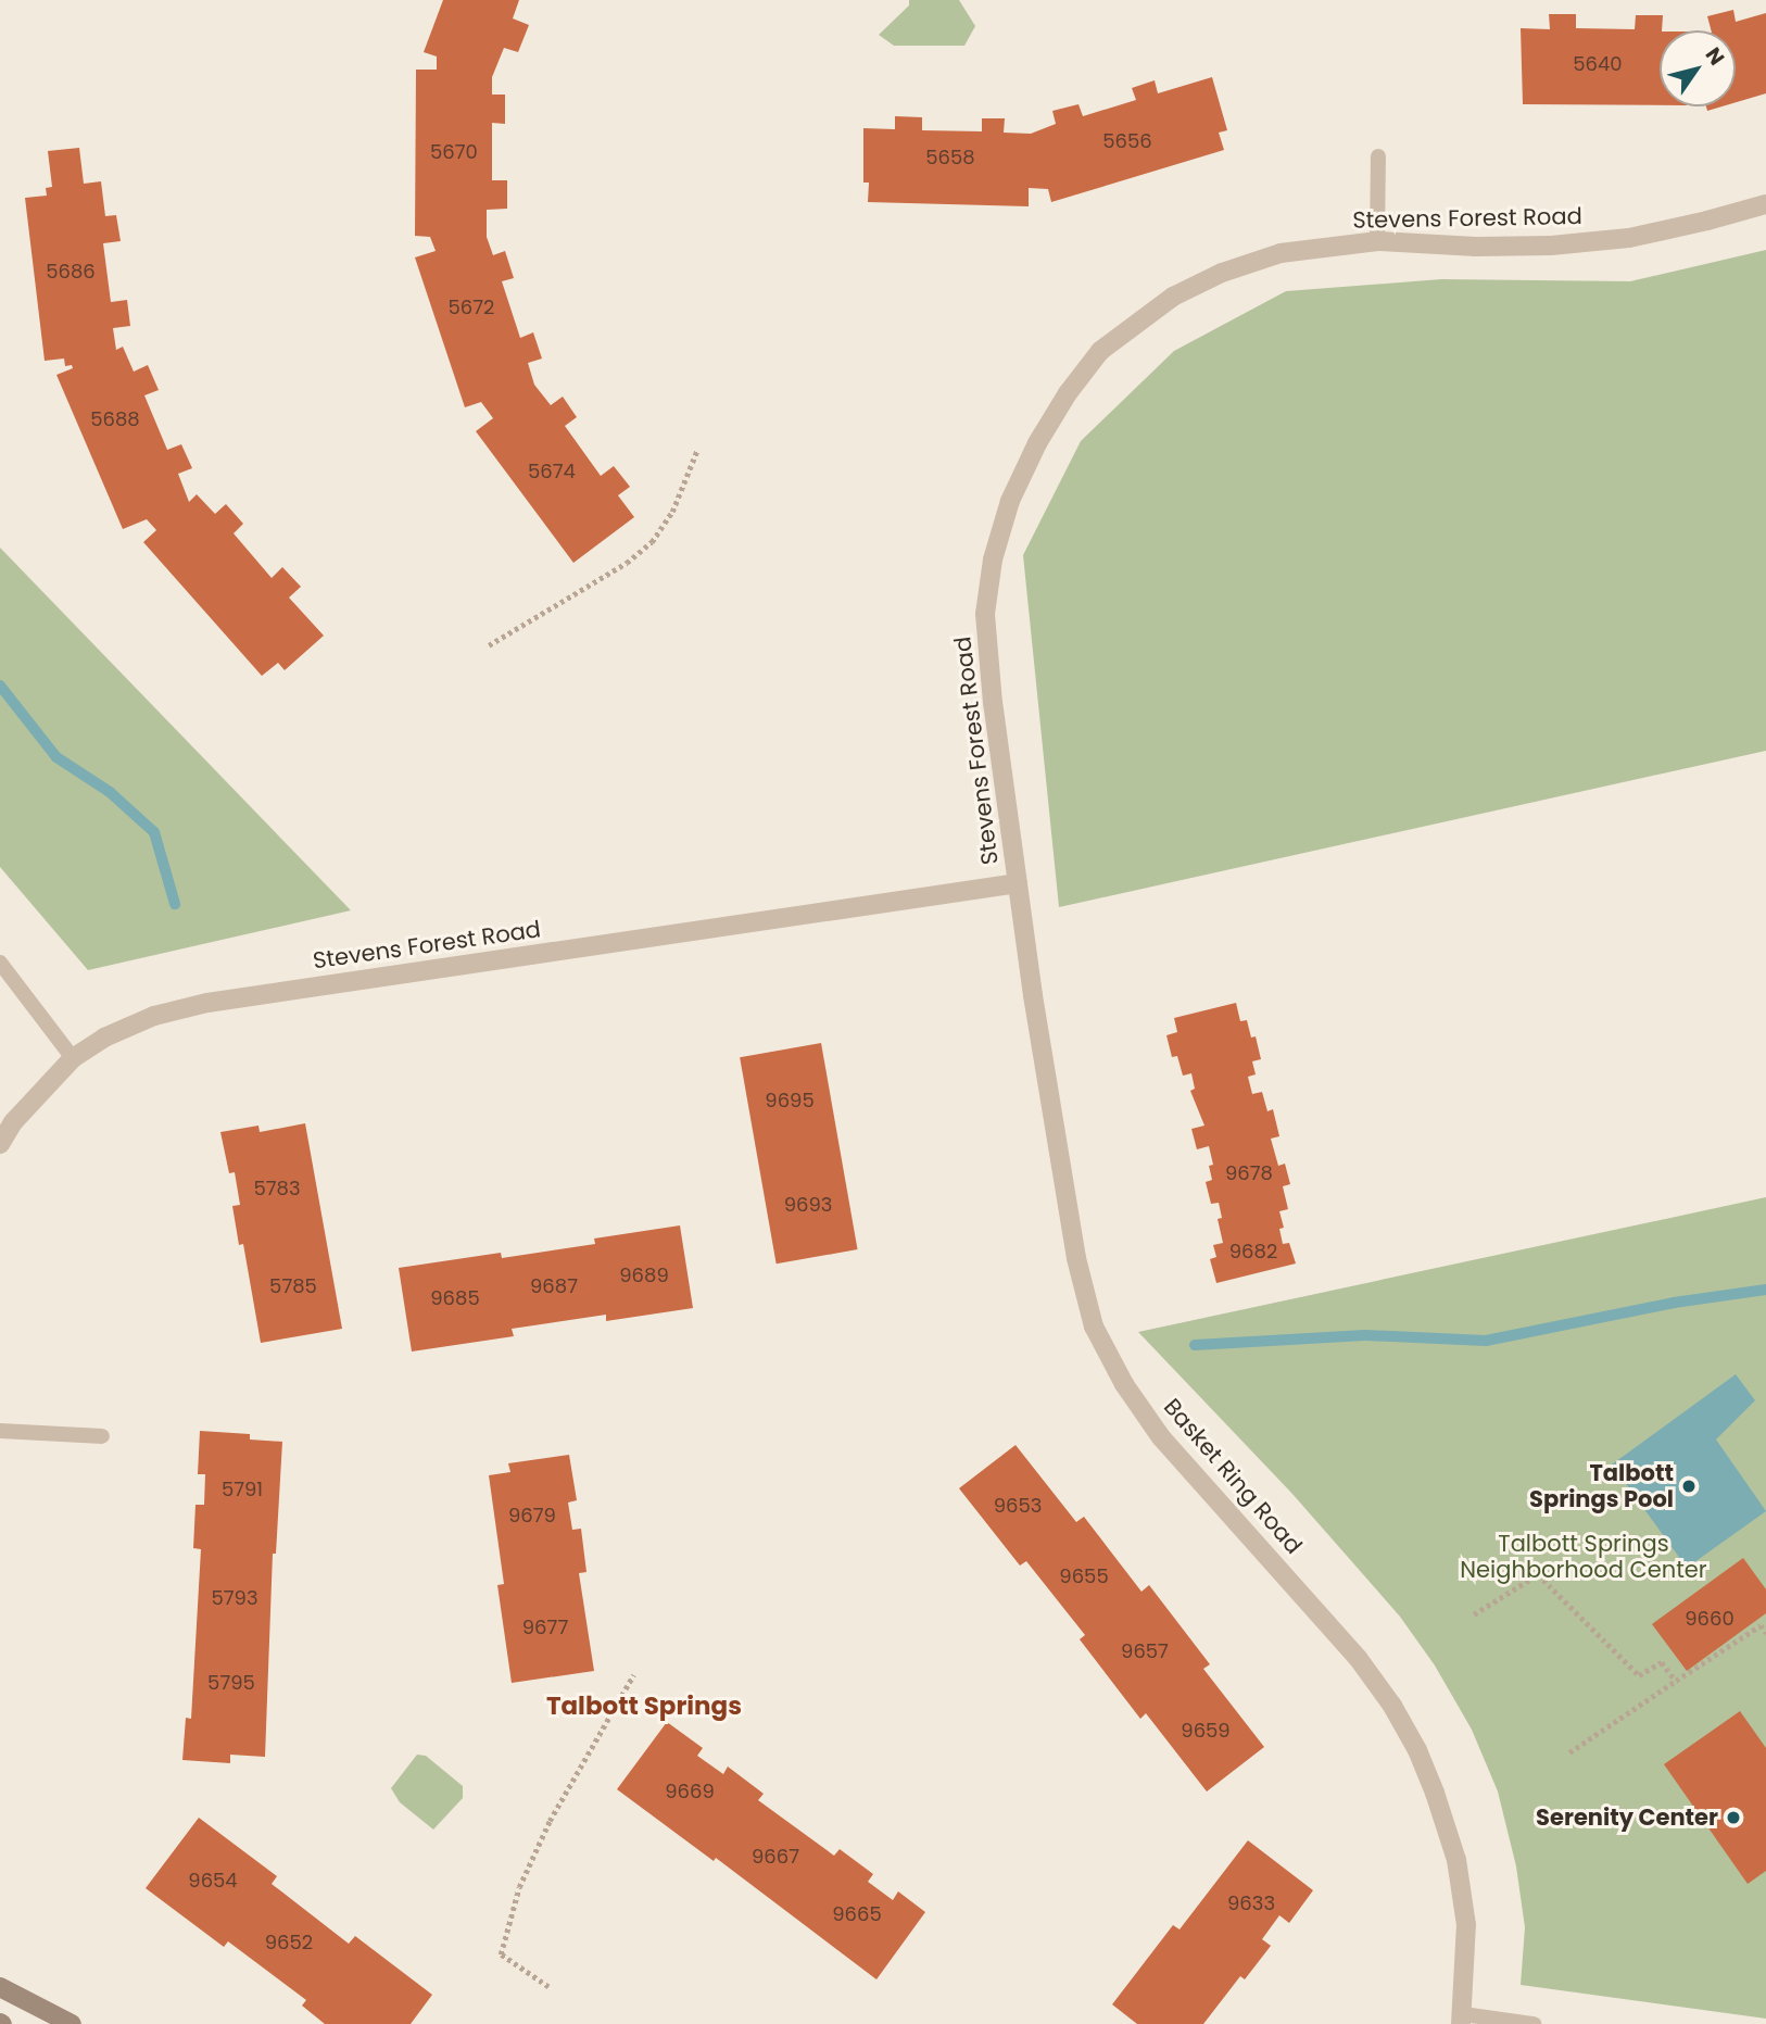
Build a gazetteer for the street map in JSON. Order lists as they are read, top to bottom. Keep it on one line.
{"streets":{"street":["Stevens Forest Road","Basket Ring Road"]},"crossings":[["Stevens Forest Road","Basket Ring Road"]],"districts":["Talbott Springs"],"parks":["Talbott Springs Neighborhood Center"],"places":["Talbott Springs Pool","Serenity Center"],"house_numbers":["5640","5656","5670","5658","5686","5672","5688","5674","9695","9678","5783","9693","9682","9689","5785","9687","9685","5791","9653","9679","9655","5793","9660","9677","9657","5795","9659","9669","9667","9654","9633","9665","9652"],"north":"top right"}
